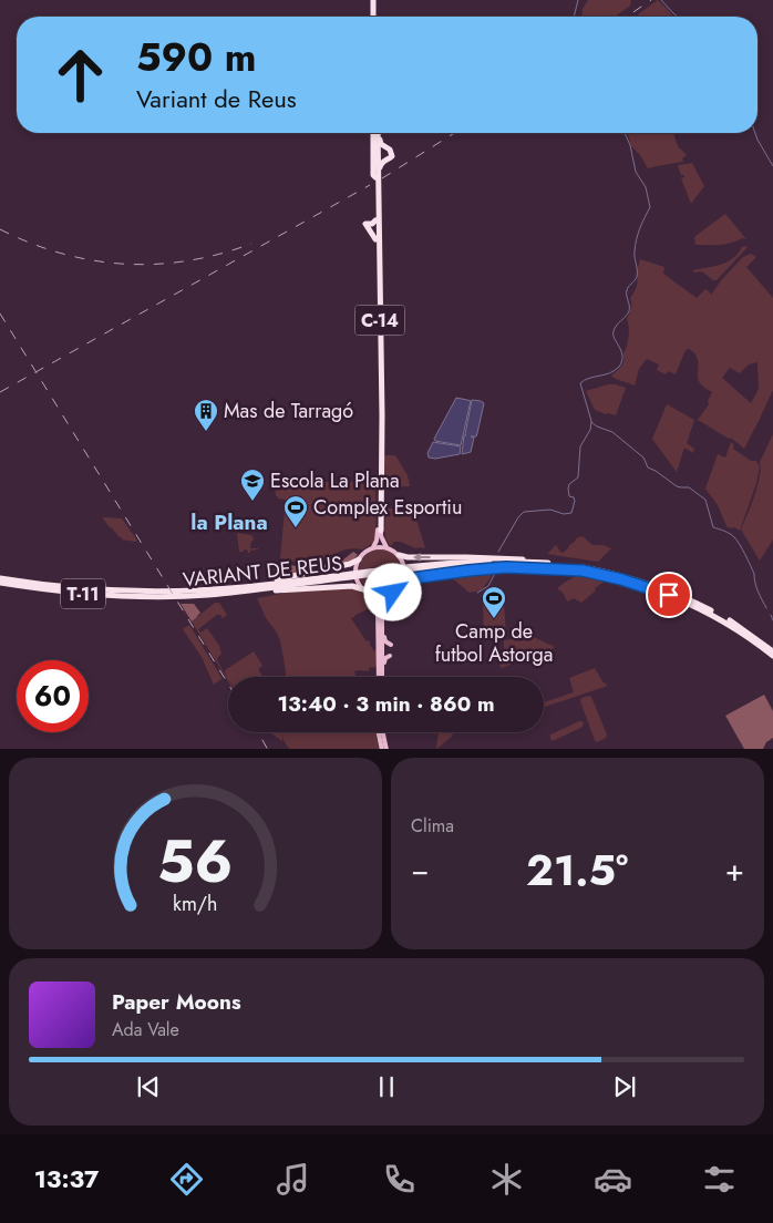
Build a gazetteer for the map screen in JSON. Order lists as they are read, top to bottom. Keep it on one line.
{"streets":{"highway":["C-14","VARIANT DE REUS","T-11"]},"districts":["la Plana"],"places":{"building":["Mas de Tarragó"],"school or university":["Escola La Plana"],"sports":["Complex Esportiu","Camp de futbol Astorga"]},"page":{"turn":["590 m","Variant de Reus"],"limit":"60","trip":"13:40 · 3 min · 860 m","tile":"Clima","heat":["−","21.5°","+"],"song":["Paper Moons","Ada Vale"],"tabs":"13:37","gauge":["56","km/h"]}}
